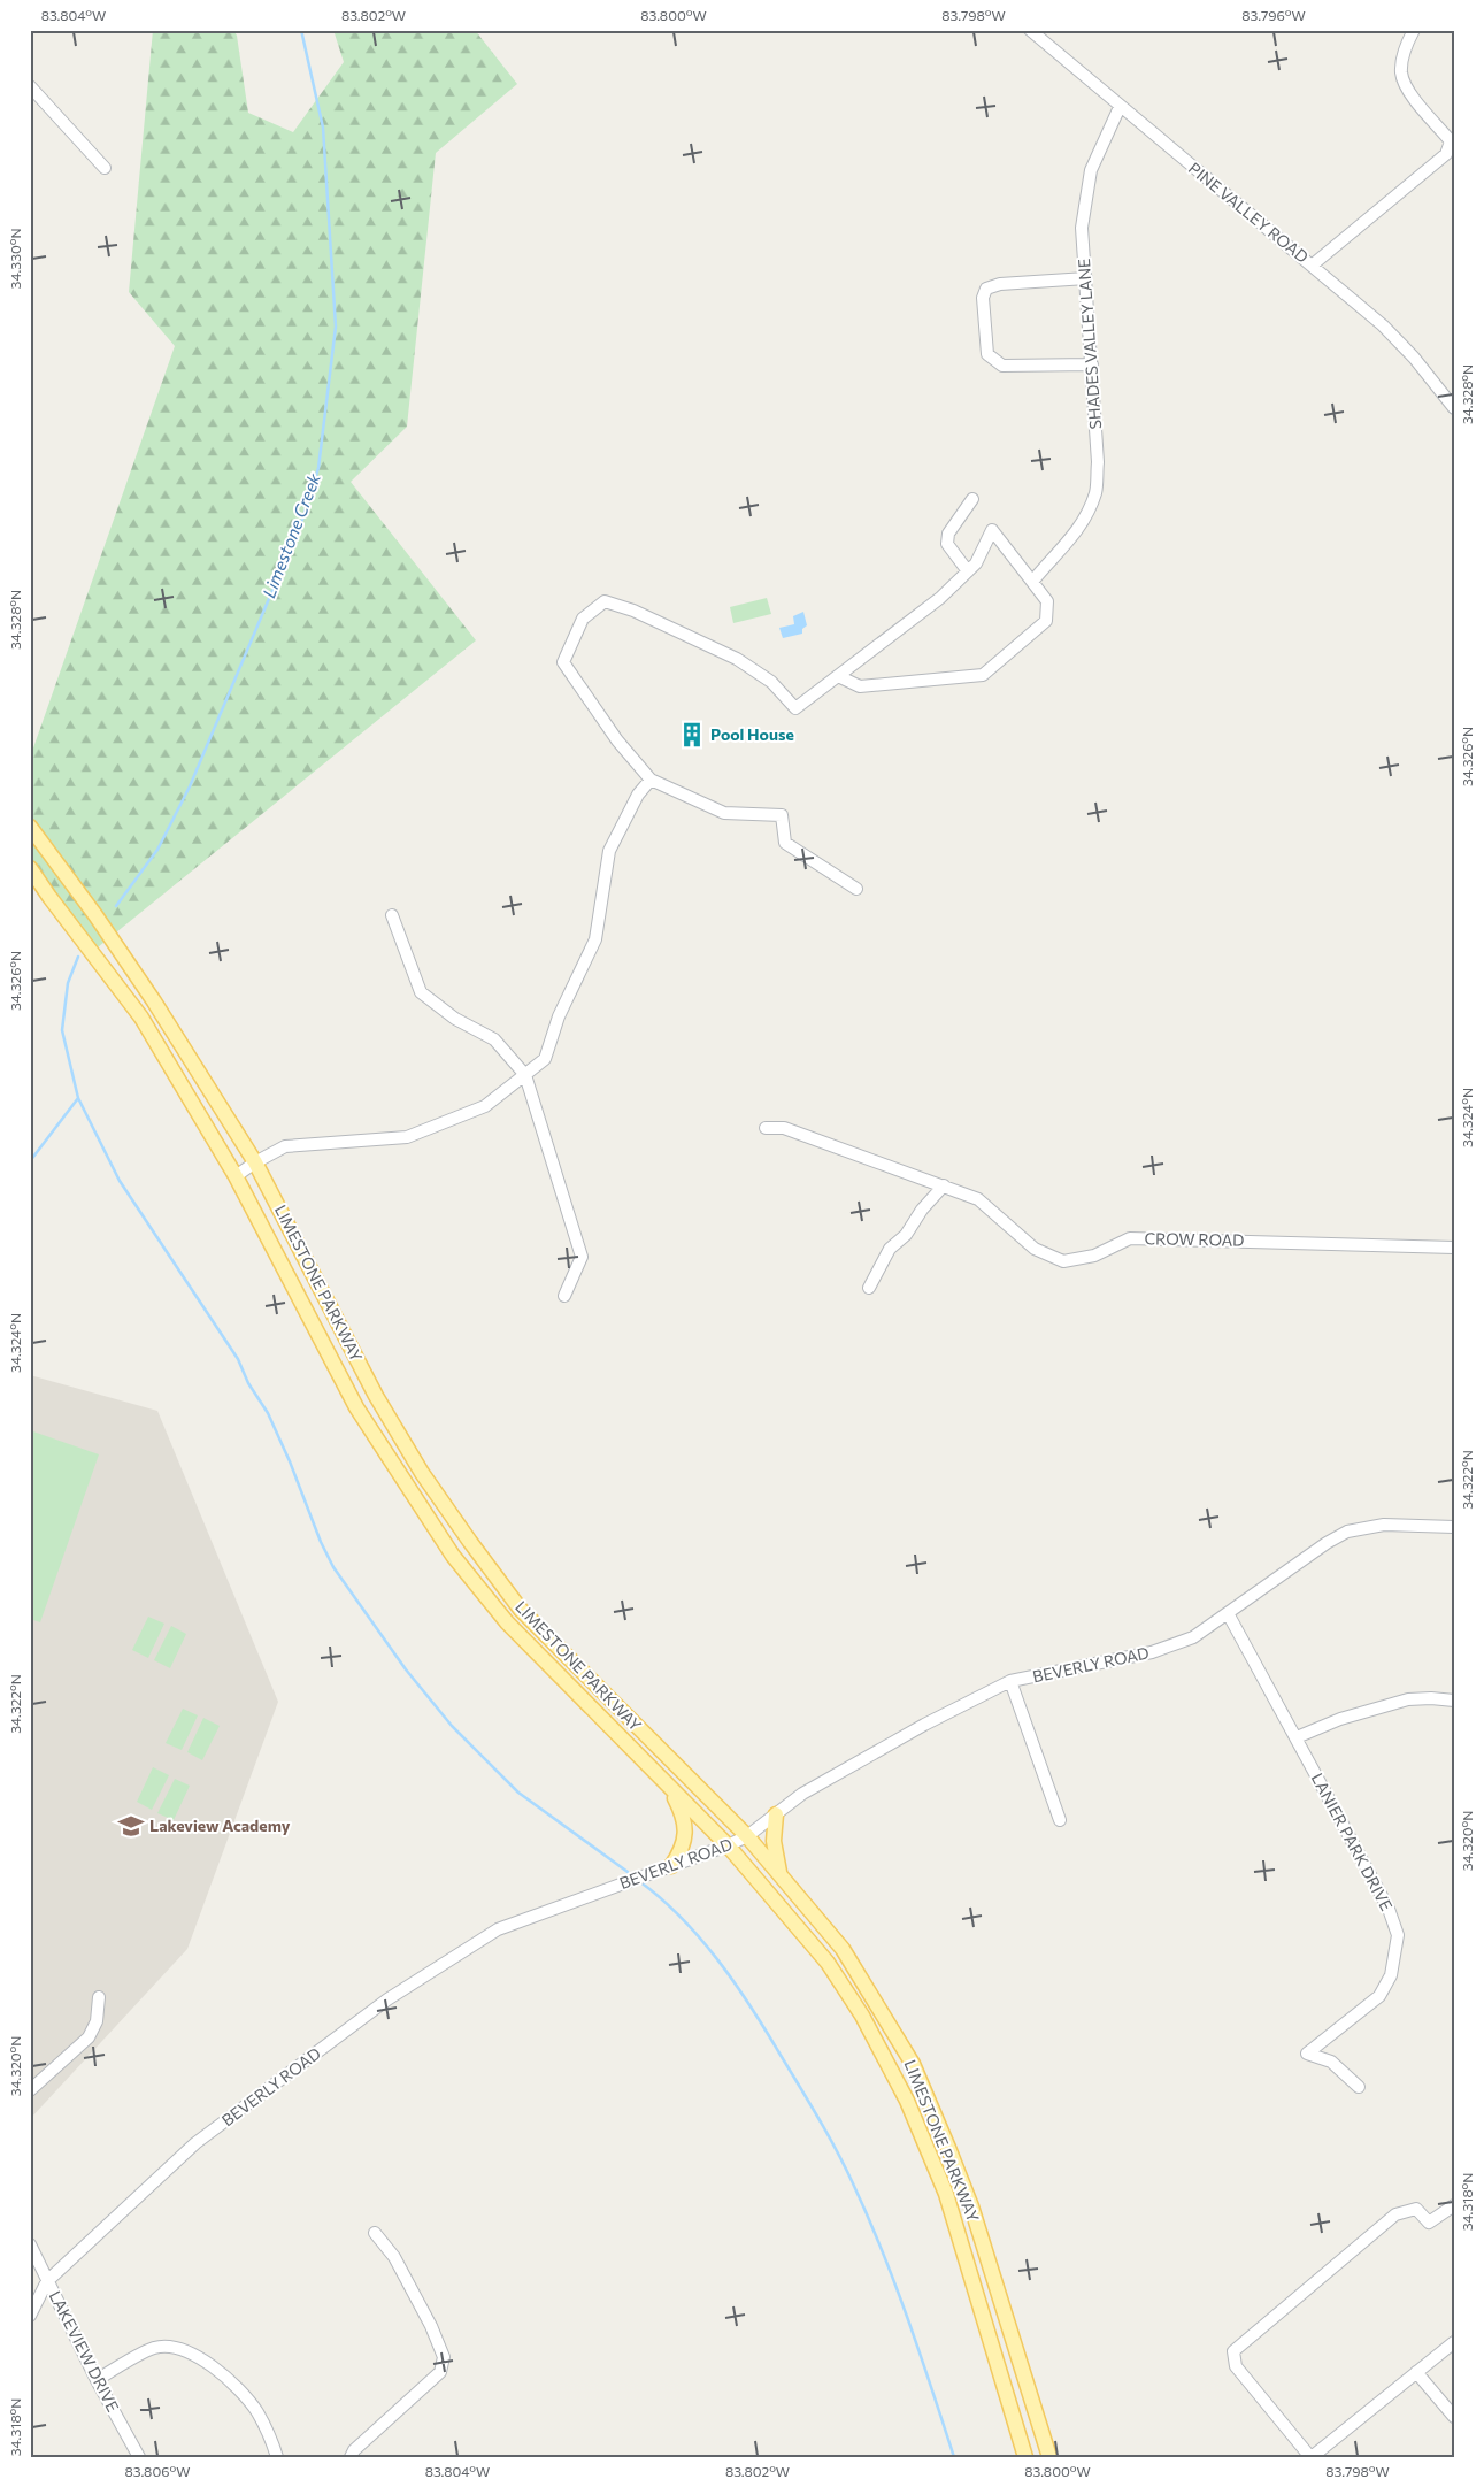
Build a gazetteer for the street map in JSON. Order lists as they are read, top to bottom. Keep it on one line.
{"streets":{"main road":["LIMESTONE PARKWAY"],"street":["PINE VALLEY ROAD","SHADES VALLEY LANE","CROW ROAD","BEVERLY ROAD","LANIER PARK DRIVE","LAKEVIEW DRIVE"]},"crossings":[["PINE VALLEY ROAD","SHADES VALLEY LANE"],["LIMESTONE PARKWAY","BEVERLY ROAD"],["BEVERLY ROAD","LANIER PARK DRIVE"],["BEVERLY ROAD","LAKEVIEW DRIVE"]],"water":["Limestone Creek"],"places":{"building":["Pool House"],"school or university":["Lakeview Academy"]},"coordinates":["83.804°W","83.802°W","83.800°W","83.798°W","83.796°W","34.330°N","34.328°N","34.326°N","34.324°N","34.322°N","34.320°N","34.318°N","83.806°W"]}
